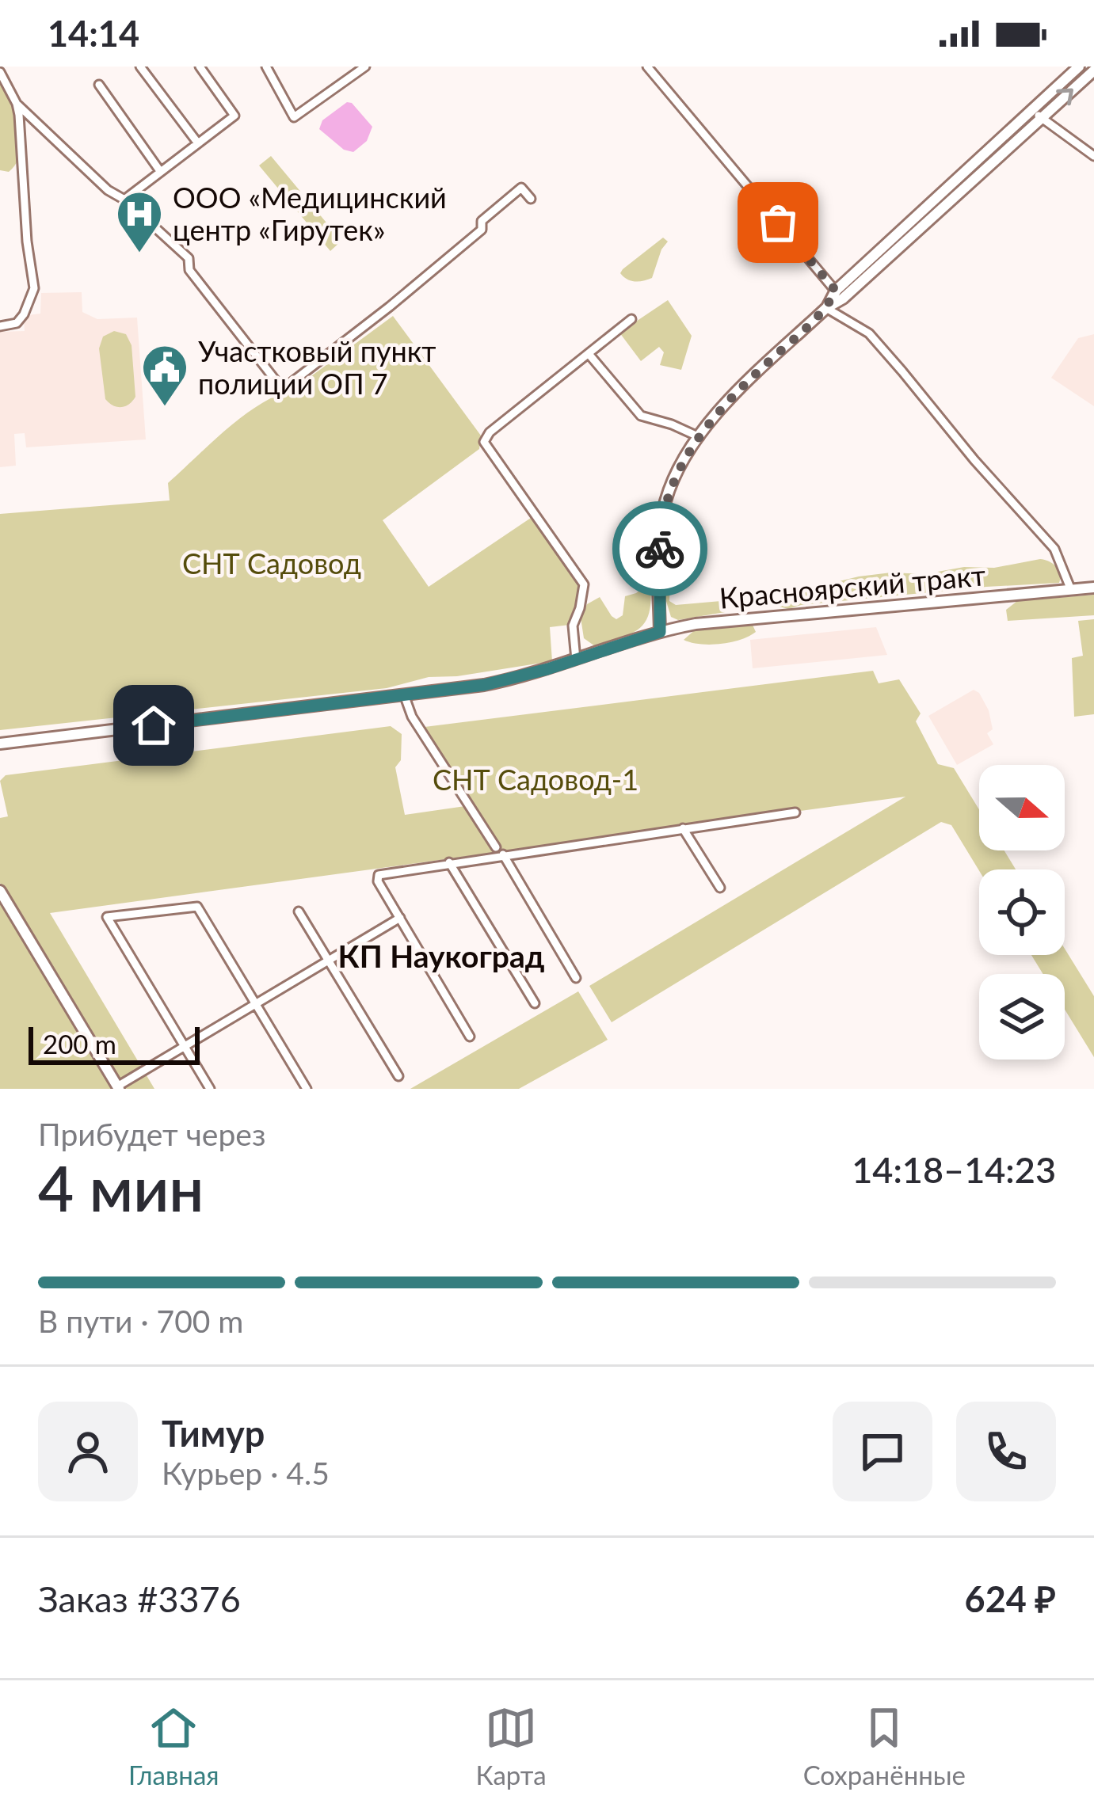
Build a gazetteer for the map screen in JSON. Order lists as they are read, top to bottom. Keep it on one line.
{"streets":{"main road":["Красноярский тракт"]},"districts":["КП Наукоград"],"parks":["СНТ Садовод","СНТ Садовод-1"],"places":{"hospital":["ООО «Медицинский центр «Гирутек»"],"public building":["Участковый пункт полиции ОП 7"]},"scale_bar":"200 m","north":"right","page":{"status":"14:14","scale":"200 m","heading":["4 мин","Прибудет через","14:18–14:23"],"panel":["Тимур","Курьер · 4.5","Заказ #3376","624 ₽"],"bar":"В пути · 700 m","tabs":["Главная","Карта","Сохранённые"]}}
